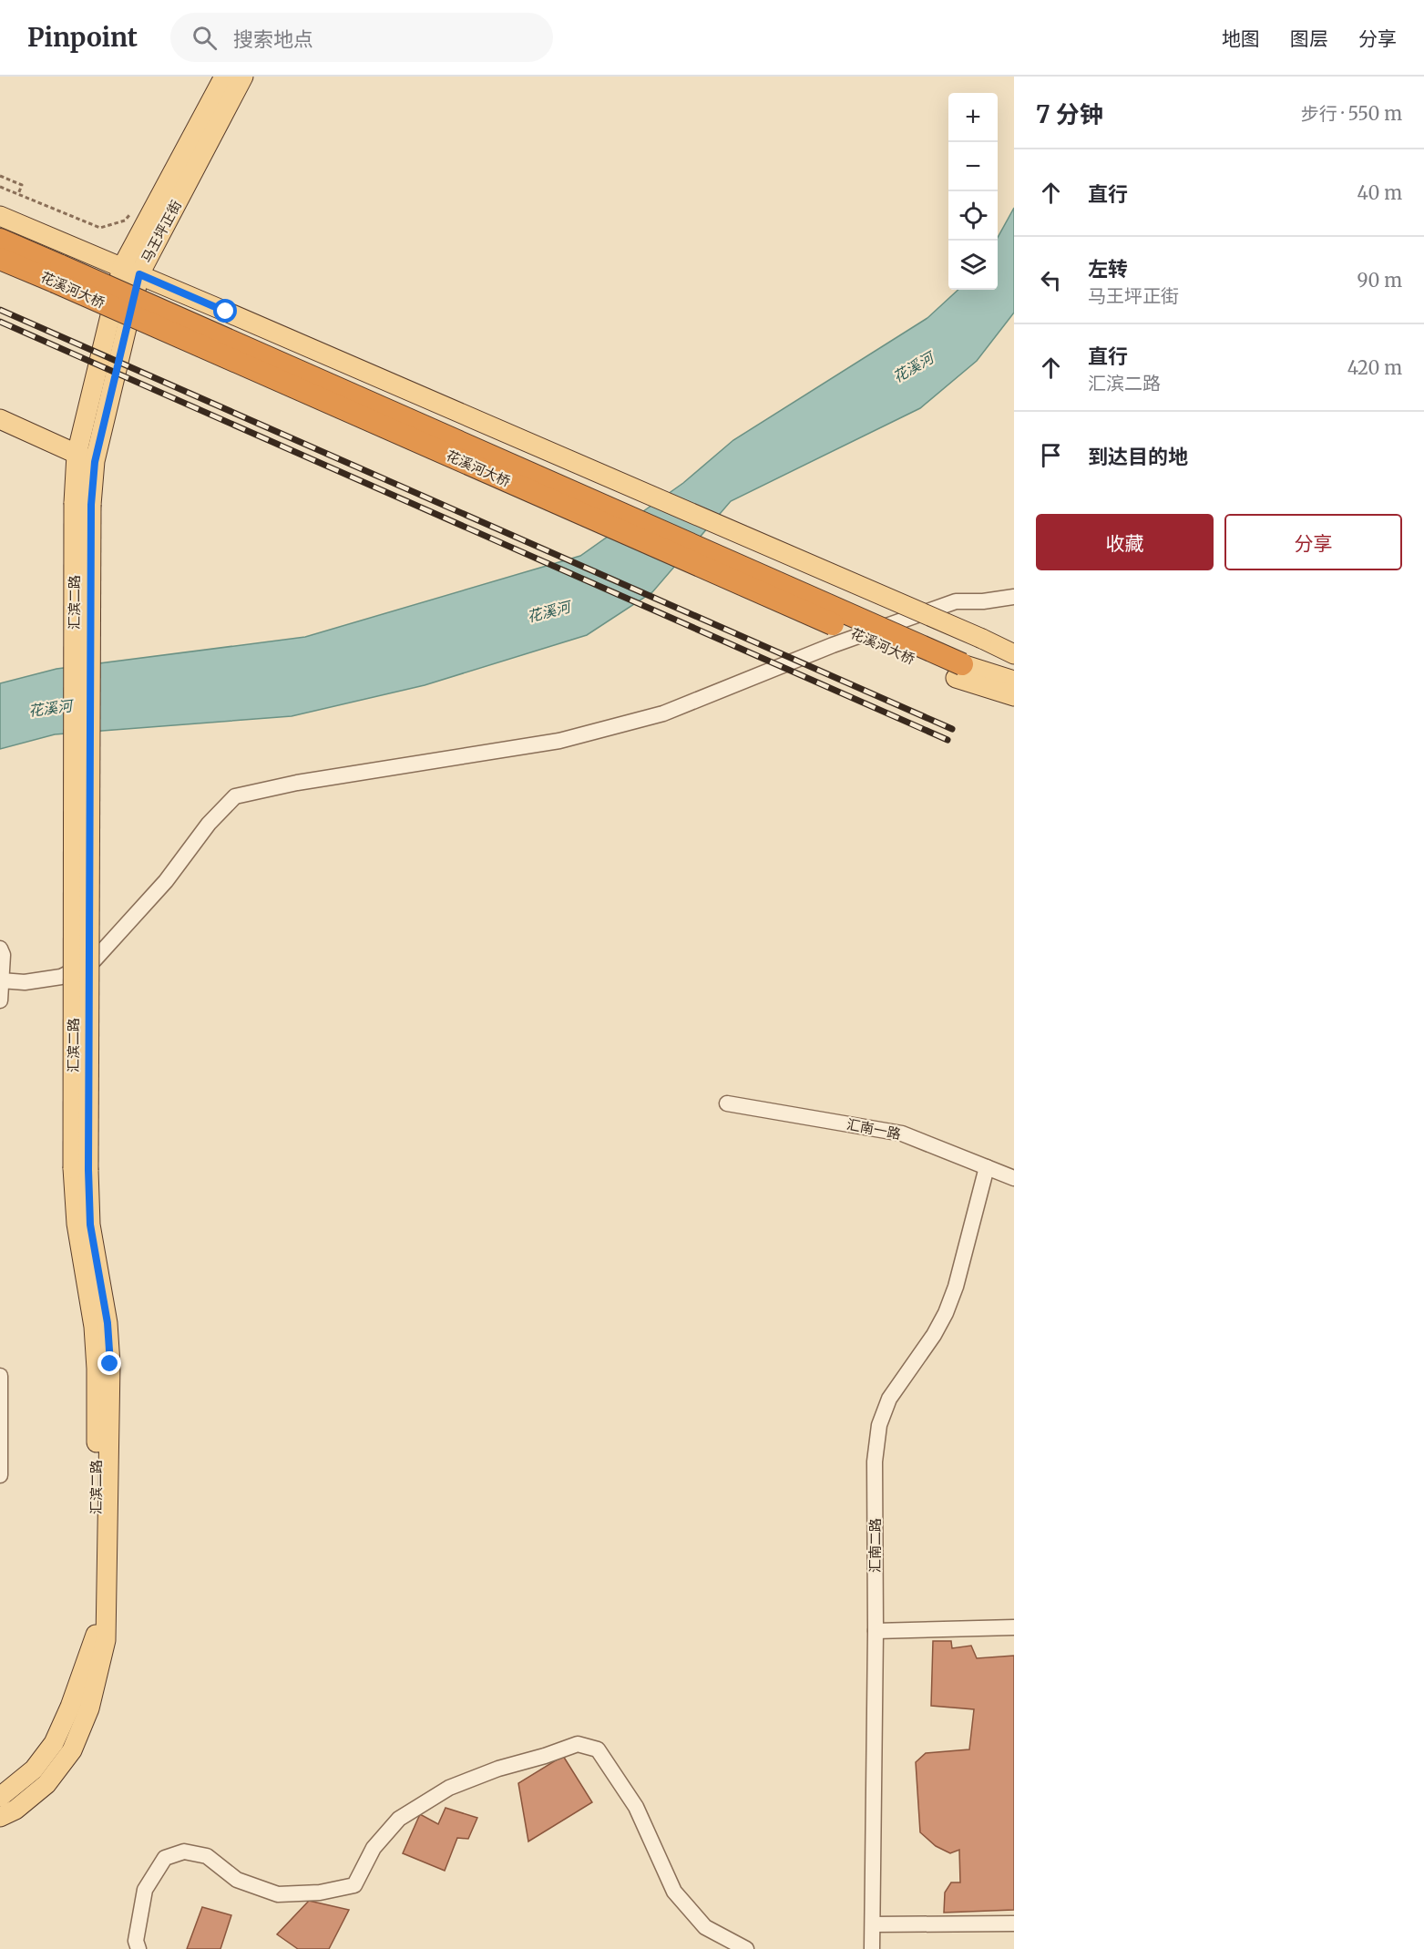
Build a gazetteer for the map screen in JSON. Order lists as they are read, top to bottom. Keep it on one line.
{"streets":{"highway":["花溪河大桥"],"main road":["马王坪正街","汇滨二路"],"street":["汇南一路","汇南二路"]},"crossings":[["马王坪正街","汇滨二路"],["汇南一路","汇南二路"]],"water":["花溪河"],"page":{"header":"Pinpoint","search":"搜索地点","nav":["地图","图层","分享"],"heading":["7 分钟","步行 · 550 m"],"map_buttons":["+","−"],"list":[["直行","40 m"],["左转","马王坪正街","90 m"],["直行","汇滨二路","420 m"],"到达目的地"],"buttons":["收藏","分享"]}}
